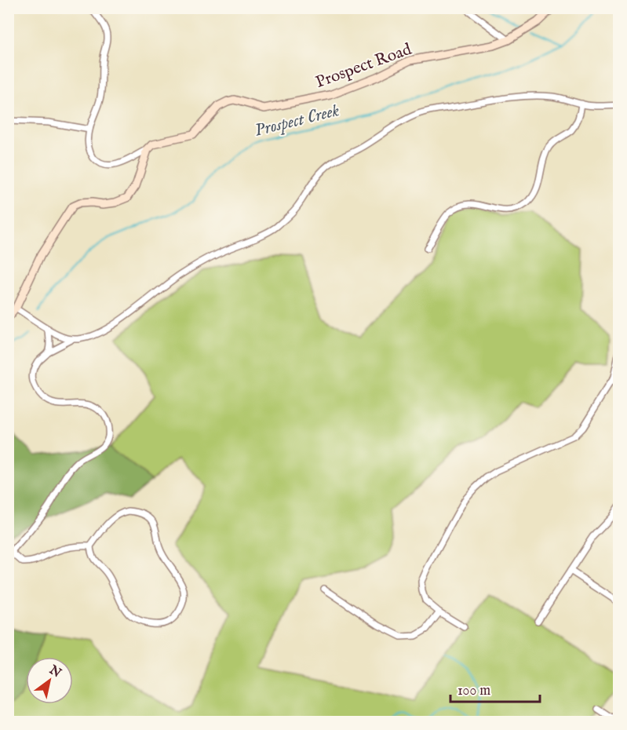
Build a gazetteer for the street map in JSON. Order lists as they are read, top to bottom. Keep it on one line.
{"streets":{"street":["Prospect Road"]},"water":["Prospect Creek"],"scale_bar":"100 m","north":"top right"}
